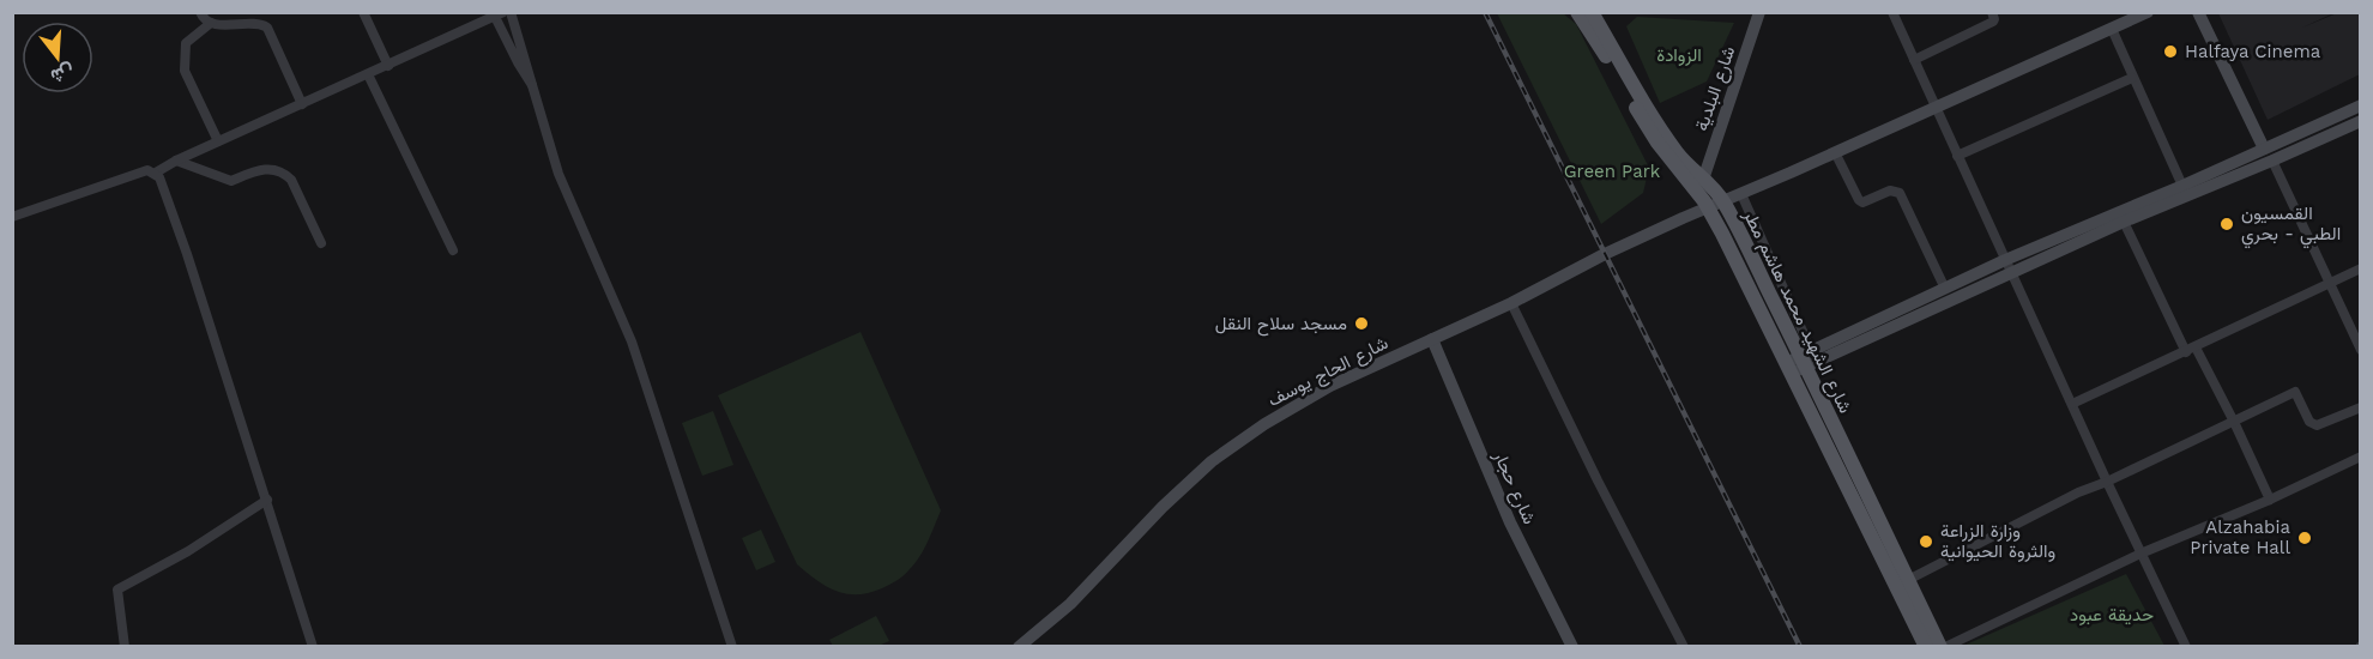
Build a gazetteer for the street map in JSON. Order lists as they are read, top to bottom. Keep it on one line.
{"streets":{"main road":["شارع الشهيد محمد هاشم مطر"],"street":["شارع البلدية","شارع الحاج يوسف","شارع حجار"]},"crossings":[["شارع البلدية","شارع الشهيد محمد هاشم مطر"],["شارع الشهيد محمد هاشم مطر","شارع الحاج يوسف"],["شارع الحاج يوسف","شارع حجار"]],"parks":["الزوادة","Green Park","حديقة عبود"],"places":["Halfaya Cinema","القمسيون الطبي - بحري","مسجد سلاح النقل","Alzahabia Private Hall","وزارة الزراعة والثروة الحيوانية"],"north":"bottom"}
